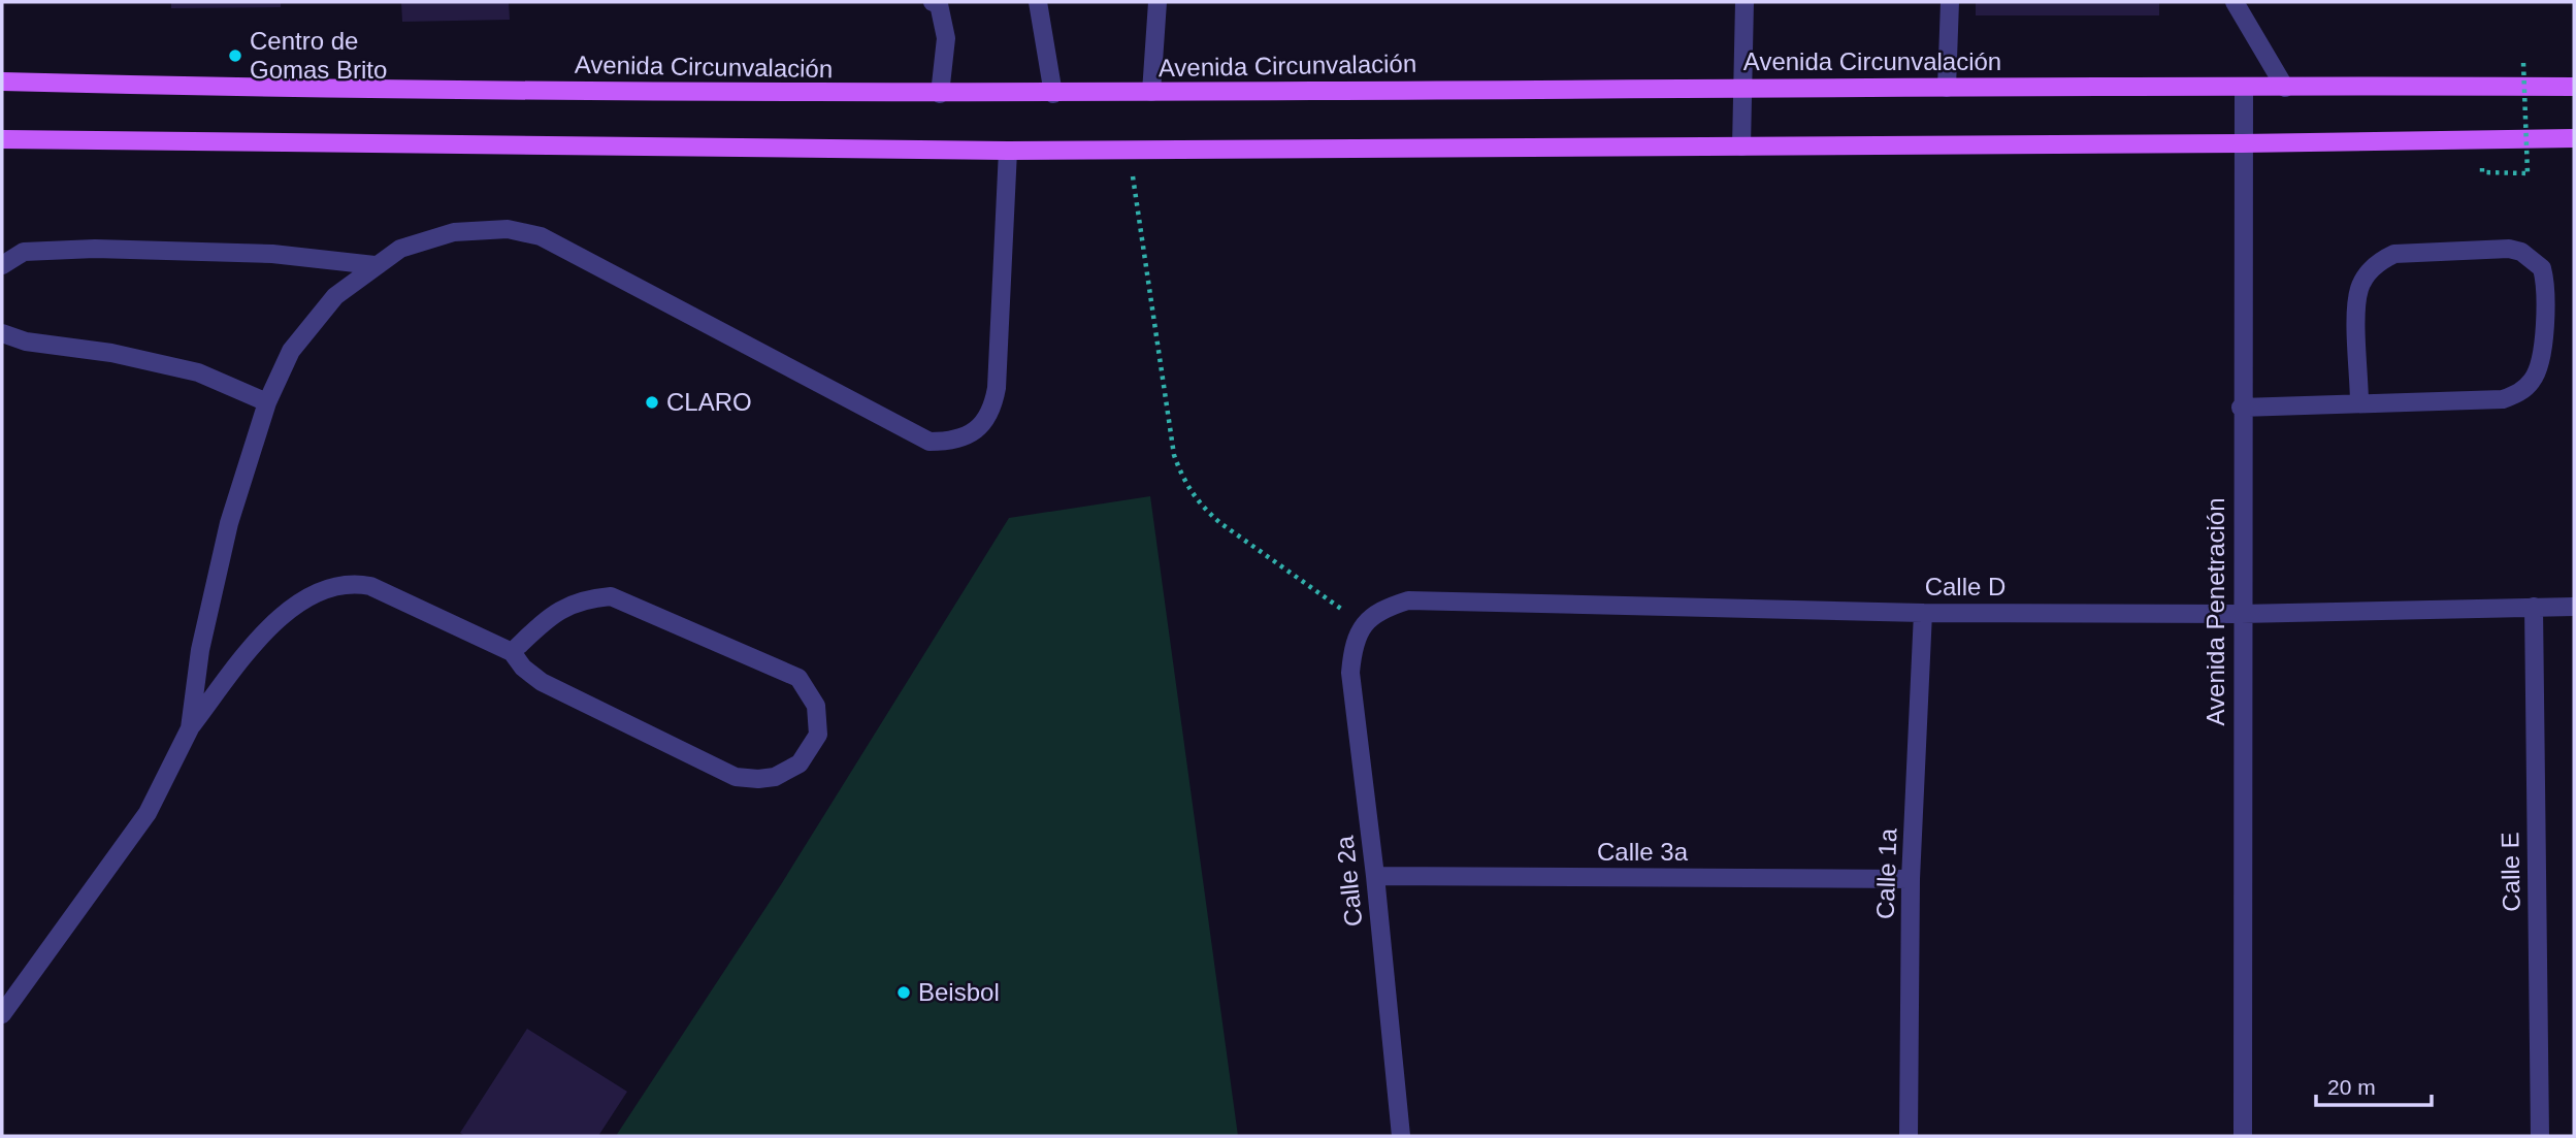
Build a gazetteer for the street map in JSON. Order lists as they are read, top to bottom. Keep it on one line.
{"streets":{"main road":["Avenida Circunvalación"],"street":["Calle D","Avenida Penetración","Calle 3a","Calle E","Calle 1a","Calle 2a"]},"crossings":[["Avenida Circunvalación","Avenida Penetración"],["Calle D","Avenida Penetración"],["Calle D","Calle E"],["Calle D","Calle 1a"],["Calle D","Calle 2a"],["Calle 3a","Calle 1a"],["Calle 3a","Calle 2a"]],"places":["Centro de Gomas Brito","CLARO","Beisbol"],"scale_bar":"20 m"}
